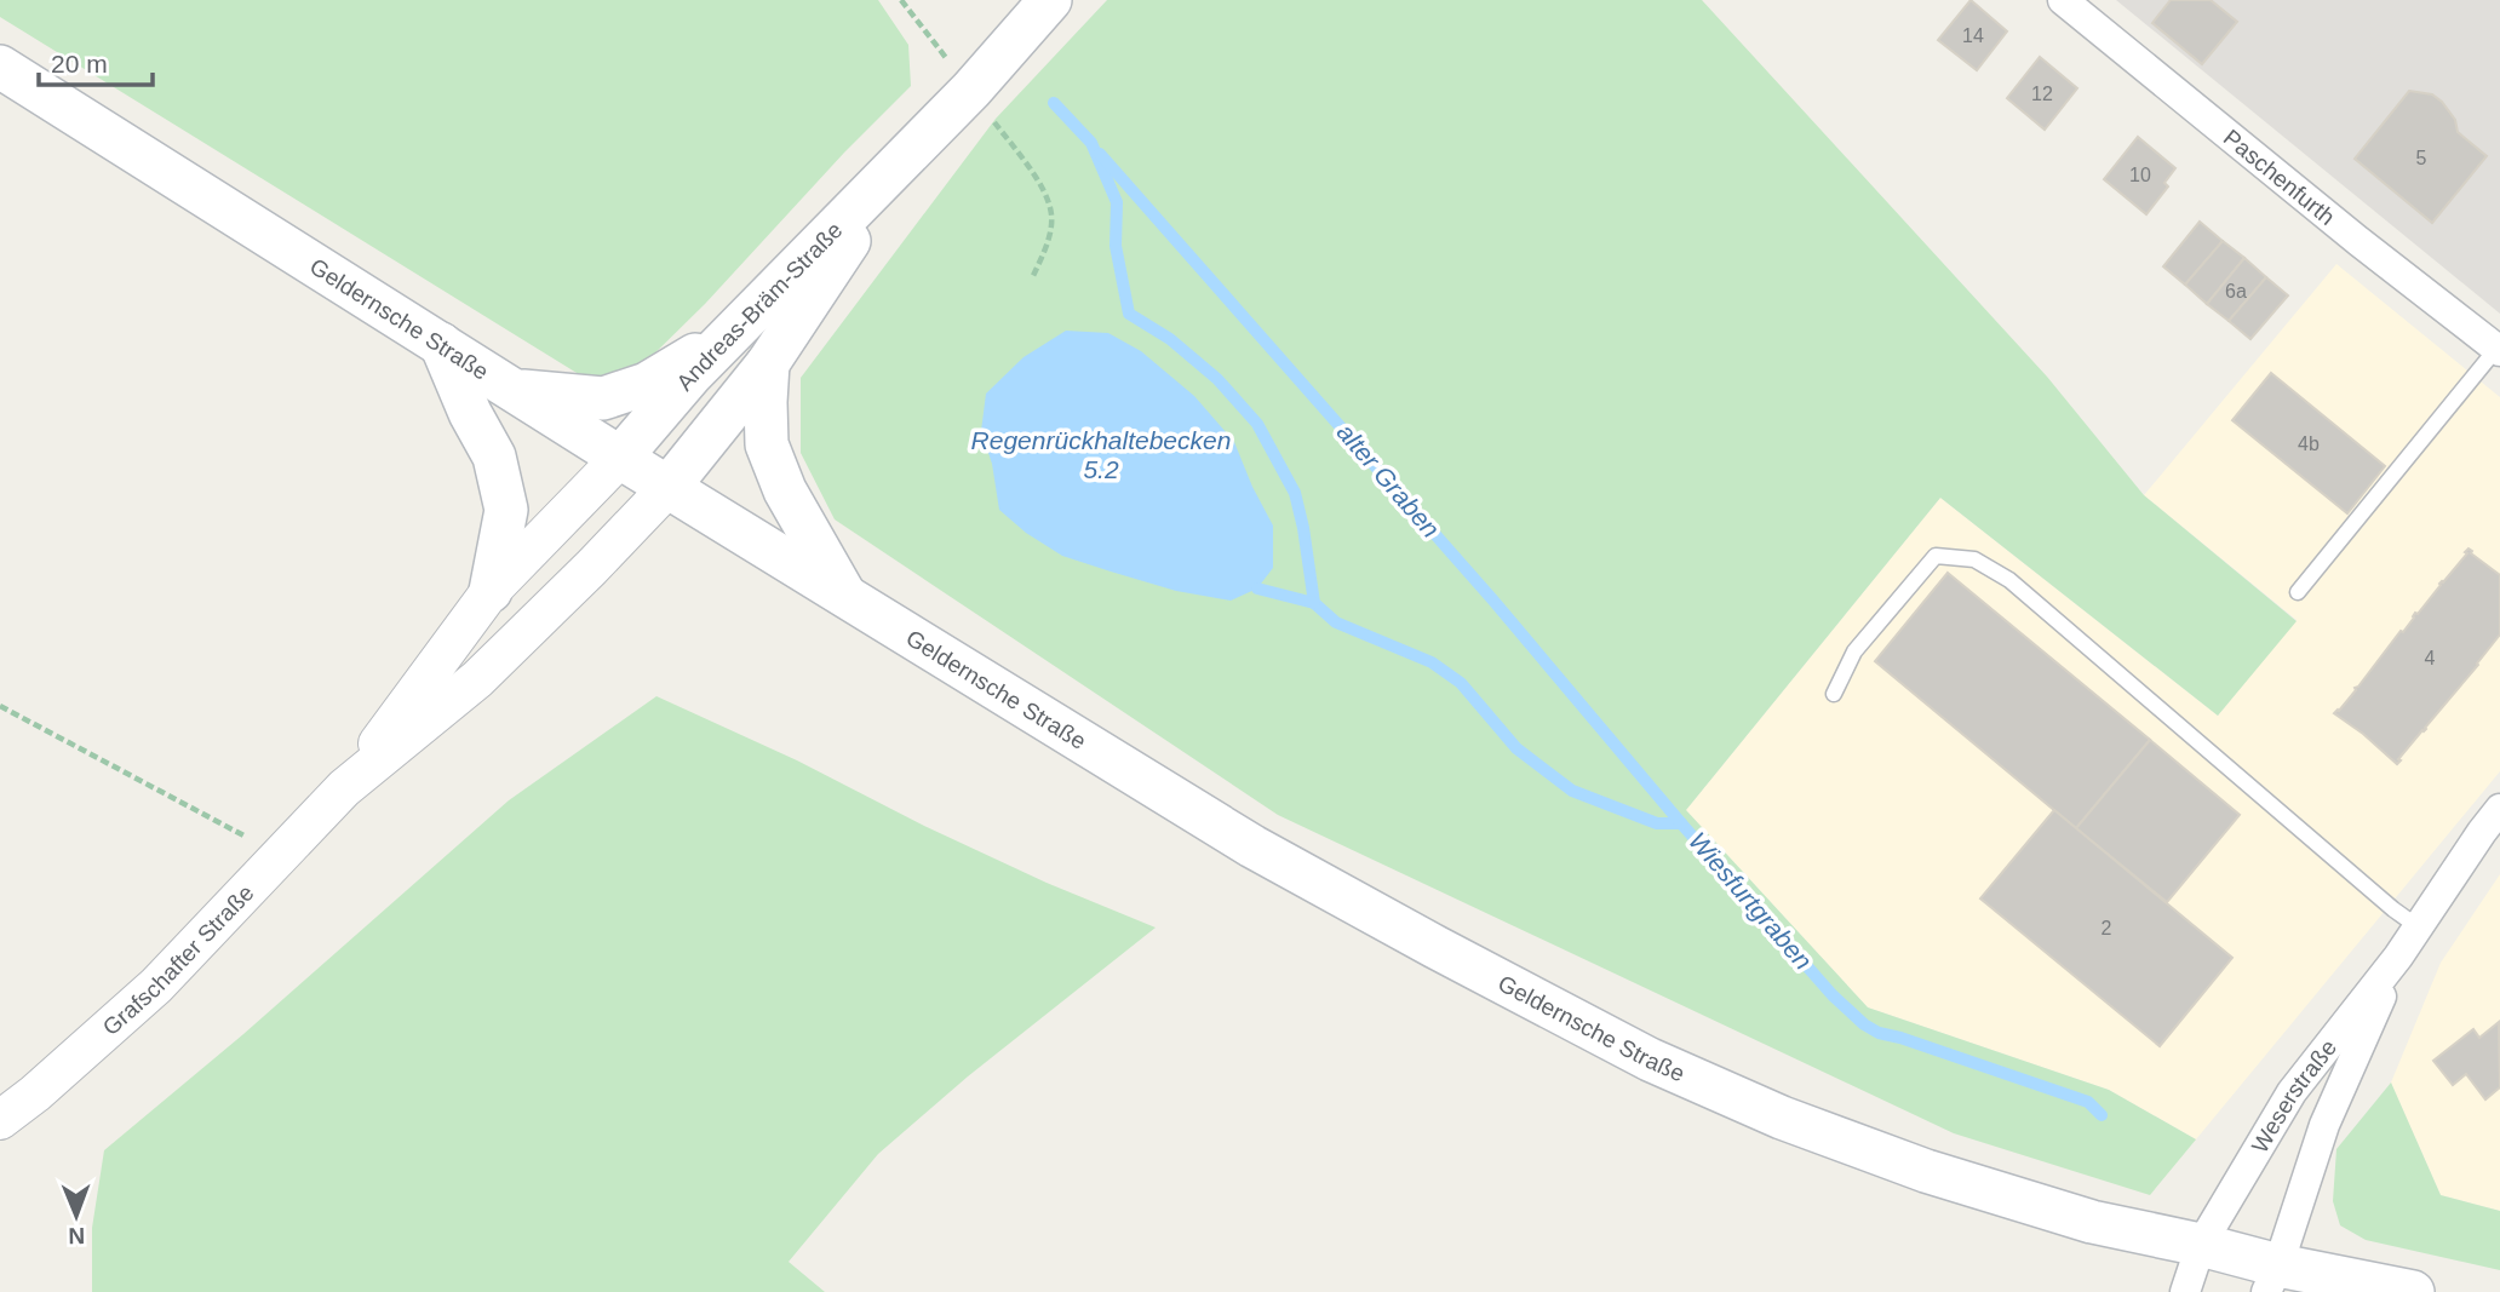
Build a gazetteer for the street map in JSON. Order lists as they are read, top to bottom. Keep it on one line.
{"streets":{"main road":["Andreas-Bräm-Straße","Geldernsche Straße"],"street":["Paschenfurth","Grafschafter Straße","Weserstraße"]},"crossings":[["Andreas-Bräm-Straße","Geldernsche Straße"],["Andreas-Bräm-Straße","Grafschafter Straße"],["Geldernsche Straße","Grafschafter Straße"],["Geldernsche Straße","Weserstraße"]],"water":["Regenrückhaltebecken 5.2","alter Graben","Wiesfurtgraben"],"house_numbers":["14","12","5","10","6a","4b","4","2"],"scale_bar":"20 m","north":"bottom"}
